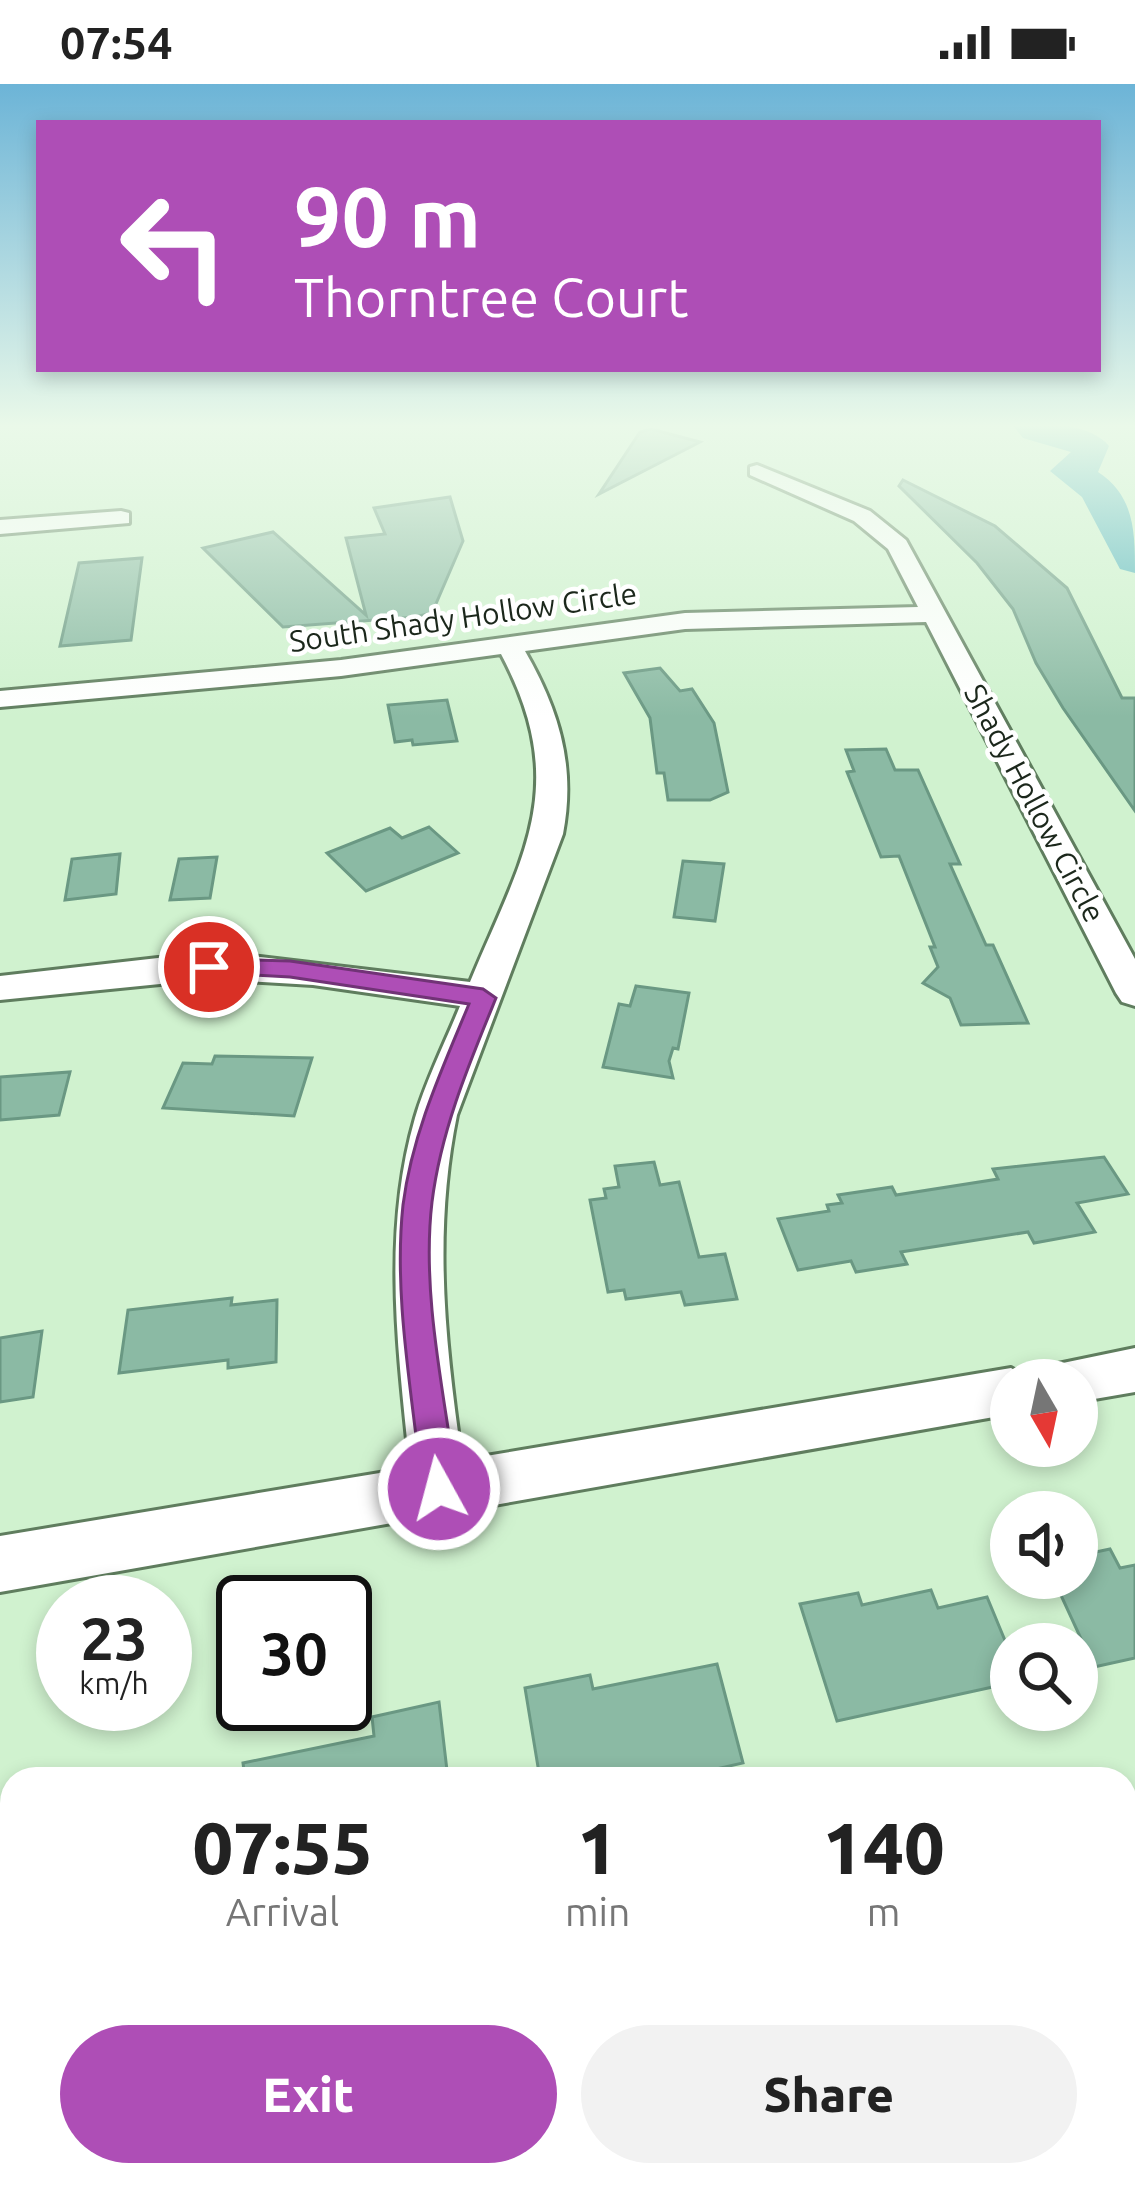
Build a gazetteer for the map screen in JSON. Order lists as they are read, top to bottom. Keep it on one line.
{"streets":{"street":["South Shady Hollow Circle","Shady Hollow Circle"]},"crossings":[["South Shady Hollow Circle","Shady Hollow Circle"]],"north":"bottom","page":{"status":"07:54","turn":["90 m","Thorntree Court"],"speed":"23 km/h","limit":"30","eta":["07:55","Arrival","1","min","140","m"],"buttons":["Exit","Share"]}}
